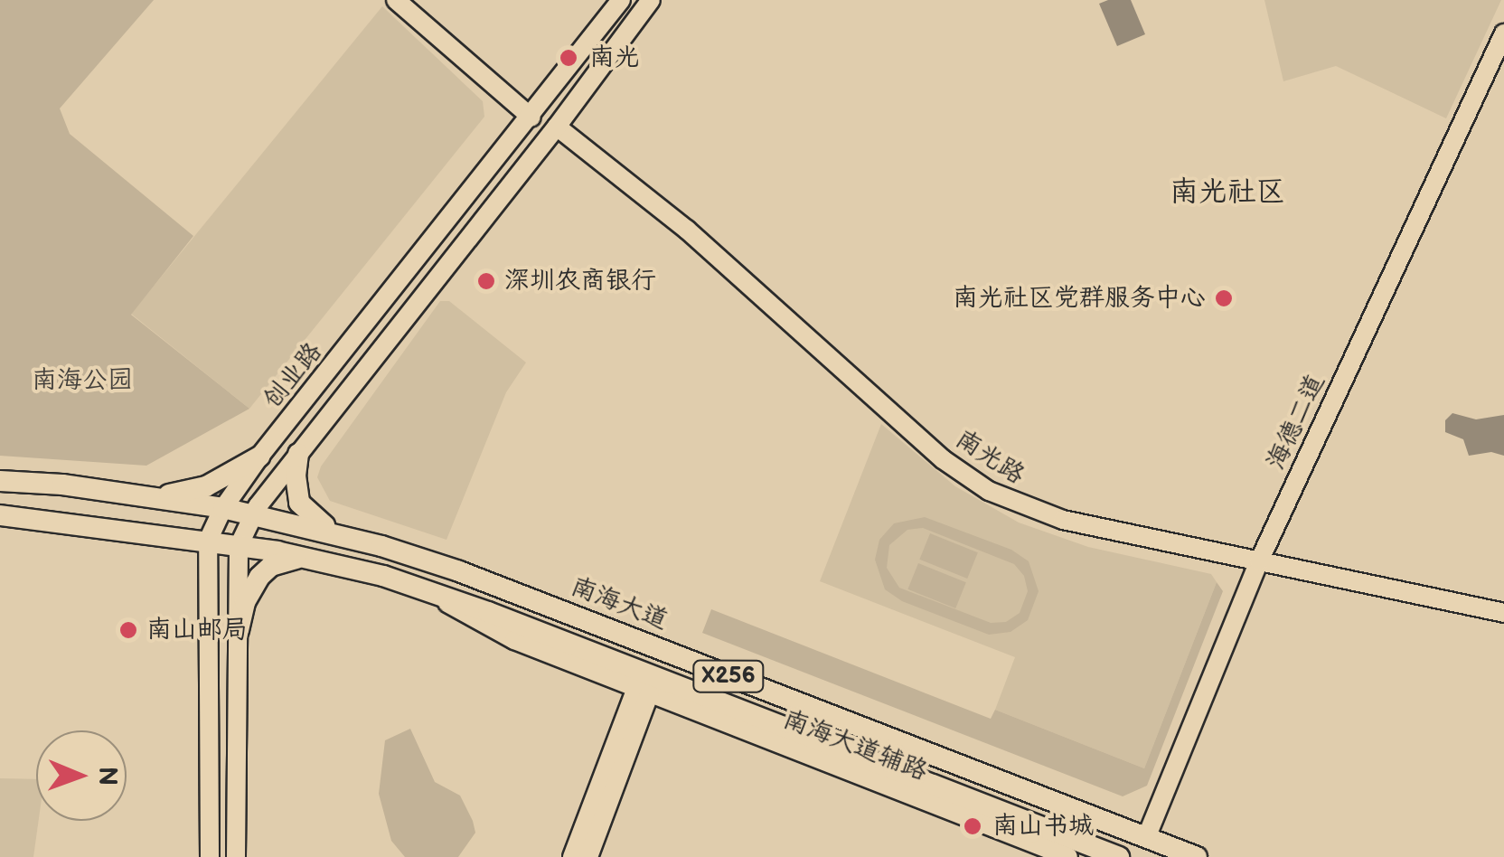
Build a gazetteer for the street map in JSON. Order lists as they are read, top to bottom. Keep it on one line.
{"streets":{"main road":["创业路","海德二道","南光路","南海大道","X256","南海大道辅路"]},"crossings":[["创业路","南光路"],["创业路","南海大道"],["创业路","X256"],["海德二道","南光路"],["海德二道","南海大道"],["X256","南海大道辅路"]],"districts":["南光社区"],"parks":["南海公园"],"places":["南光","深圳农商银行","南光社区党群服务中心","南山邮局","南山书城"],"north":"right"}
